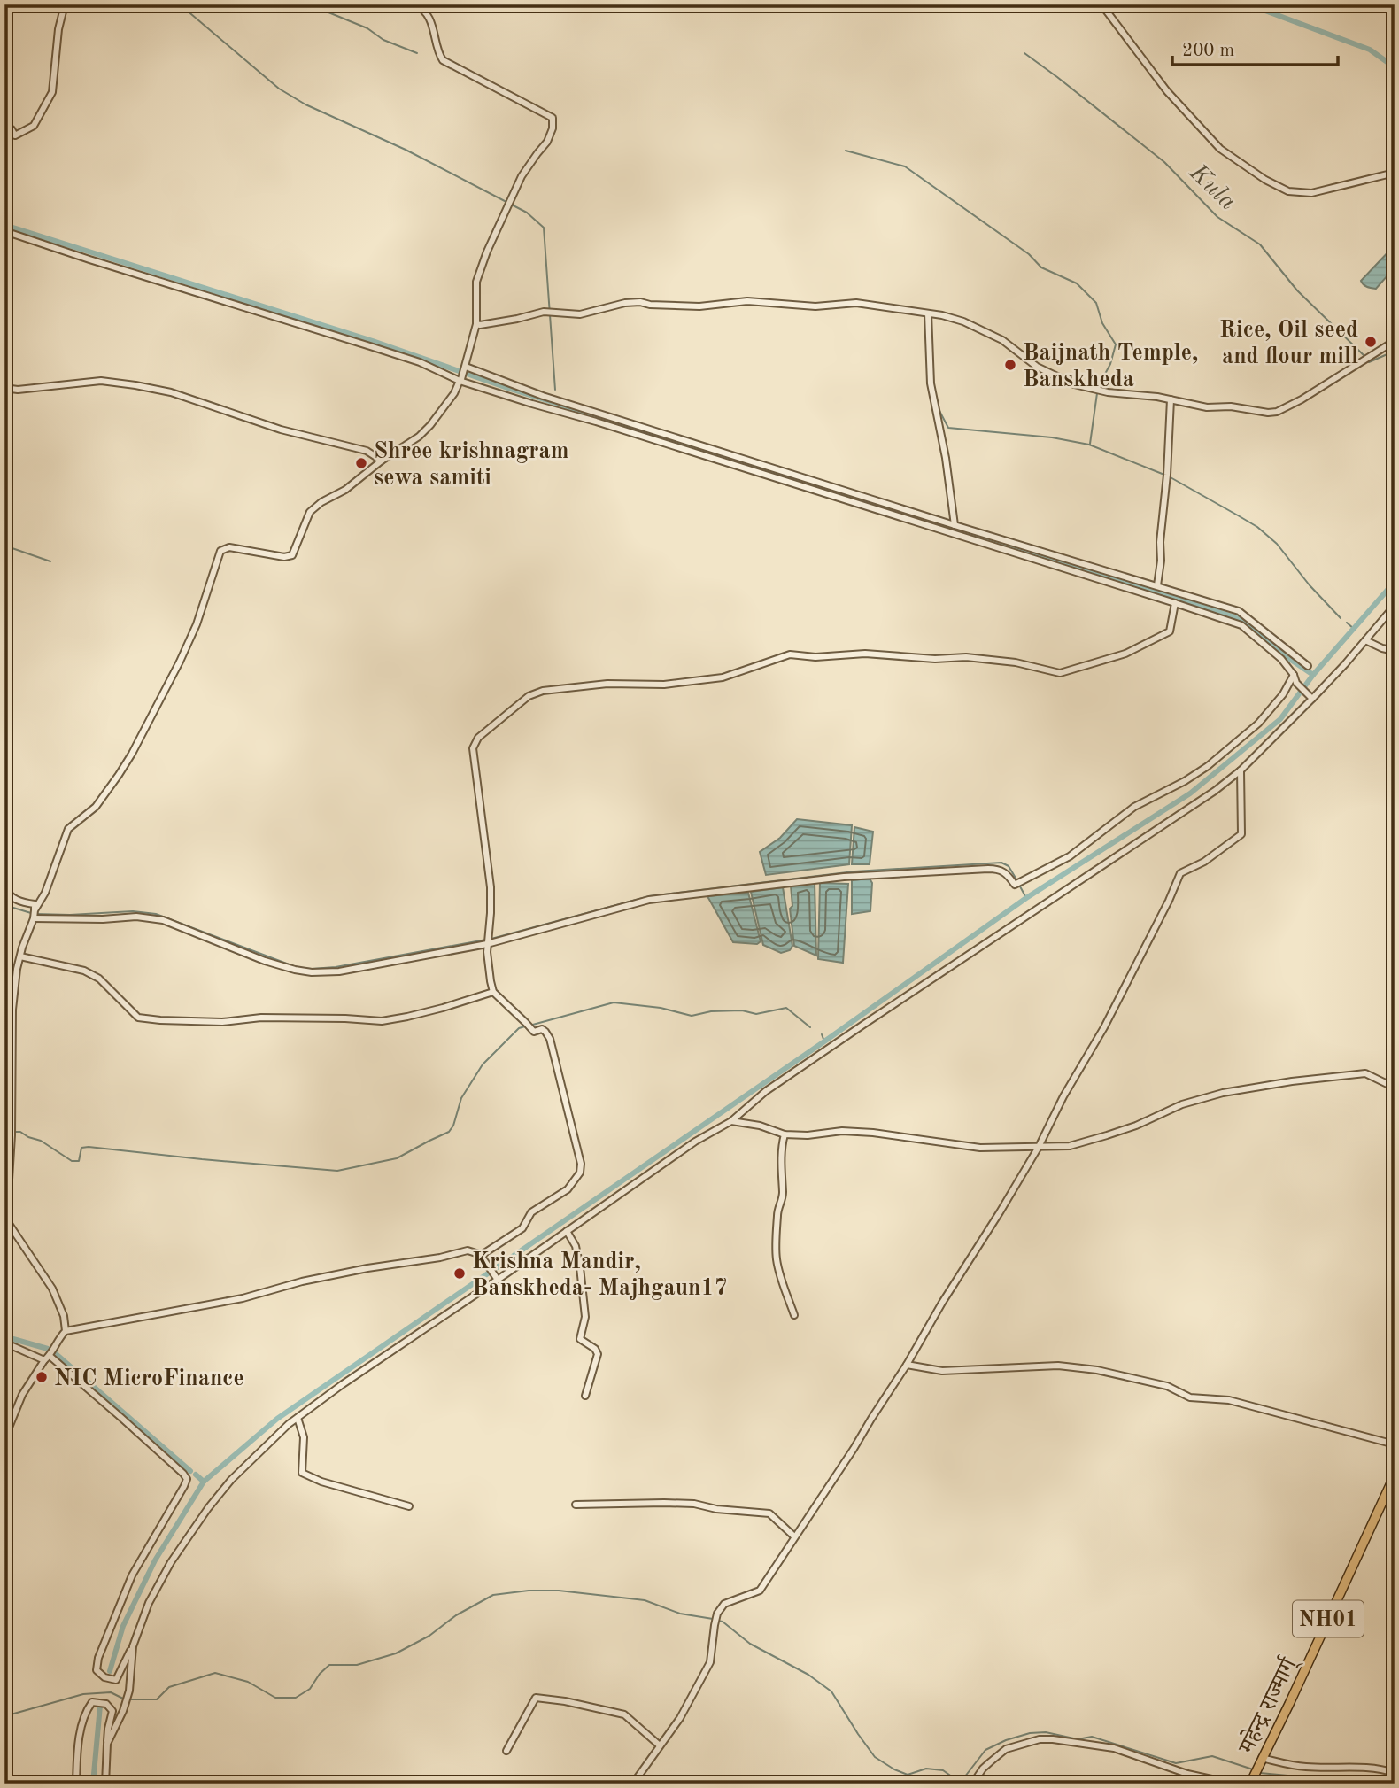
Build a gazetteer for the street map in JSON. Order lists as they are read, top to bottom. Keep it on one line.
{"streets":{"highway":["NH01","महेन्द्र राज्मार्ग्"]},"water":["Kula"],"places":["Rice, Oil seed and flour mill","Baijnath Temple, Banskheda","Shree krishnagram sewa samiti","Krishna Mandir, Banskheda- Majhgaun17","NIC MicroFinance"],"scale_bar":"200 m"}
